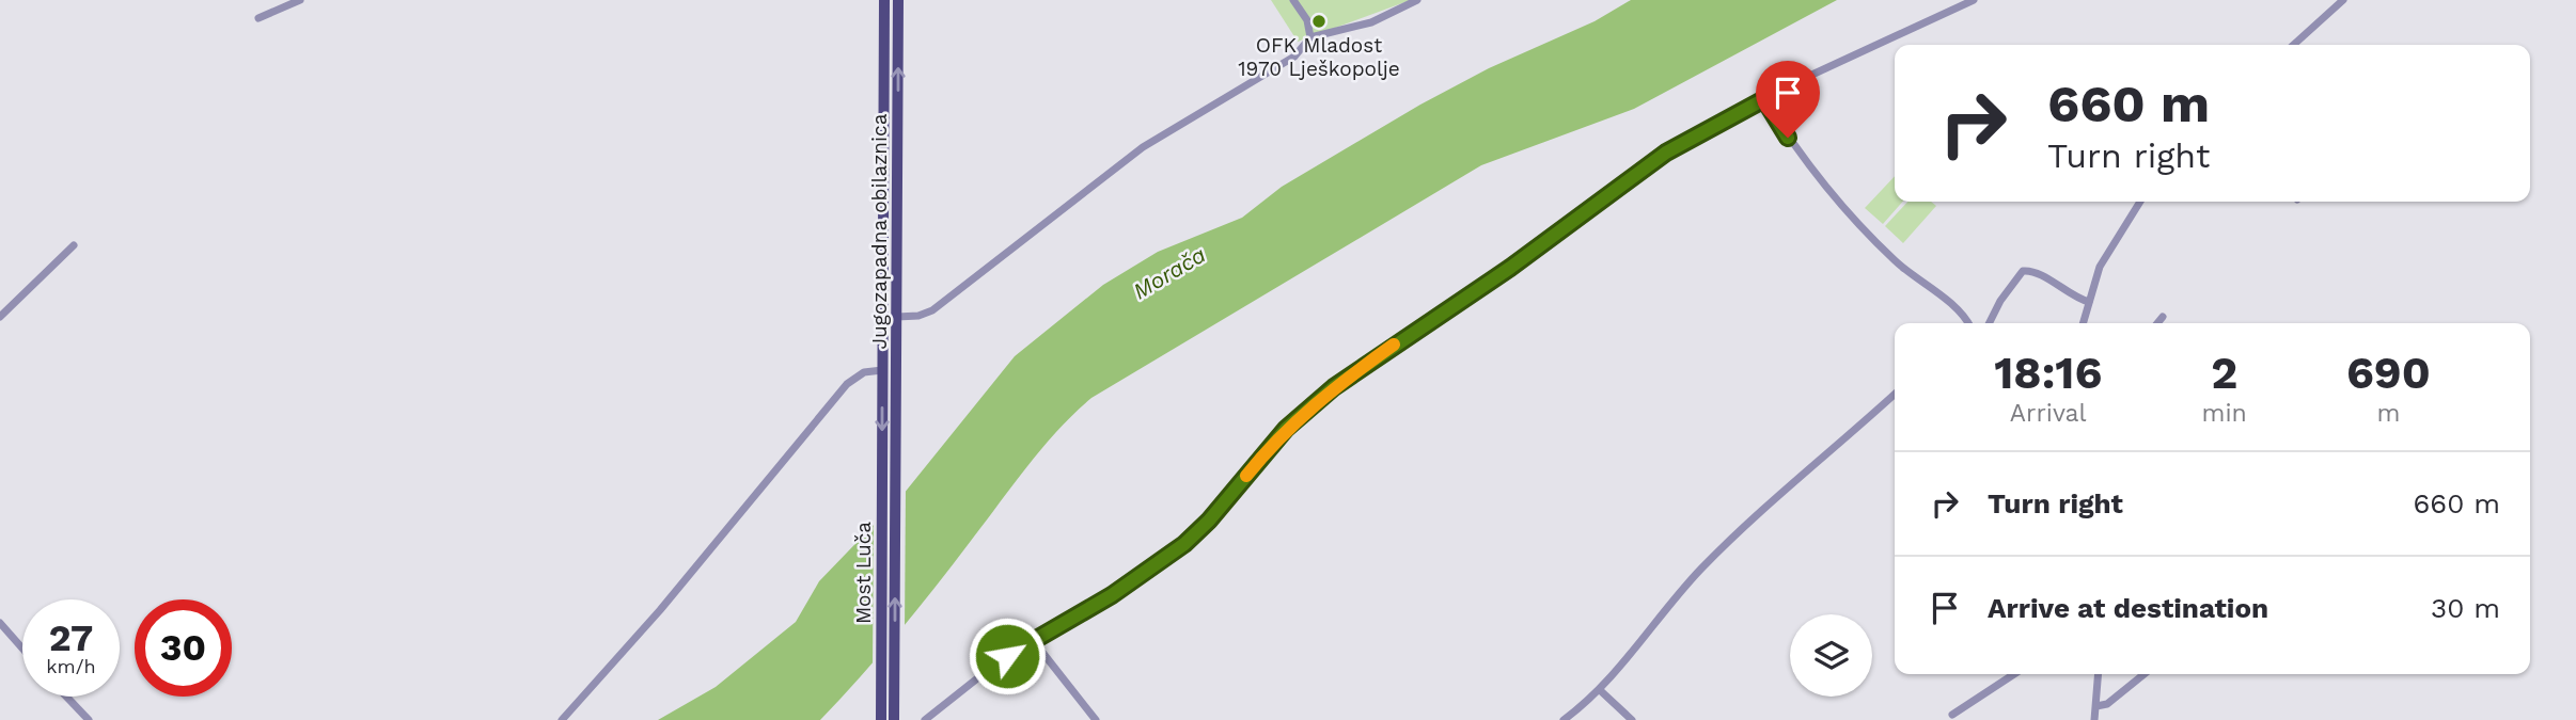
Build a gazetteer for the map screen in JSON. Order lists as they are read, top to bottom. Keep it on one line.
{"streets":{"main road":["Jugozapadna obilaznica","Most Luča"]},"crossings":[["Jugozapadna obilaznica","Most Luča"]],"water":["Morača"],"places":["OFK Mladost 1970 Lješkopolje"],"page":{"turn":["660 m","Turn right"],"eta":["18:16","Arrival","2","min","690","m"],"list":[{"name":"Turn right","value":"660 m"},{"name":"Arrive at destination","value":"30 m"}],"speed":"27 km/h","limit":"30"}}
